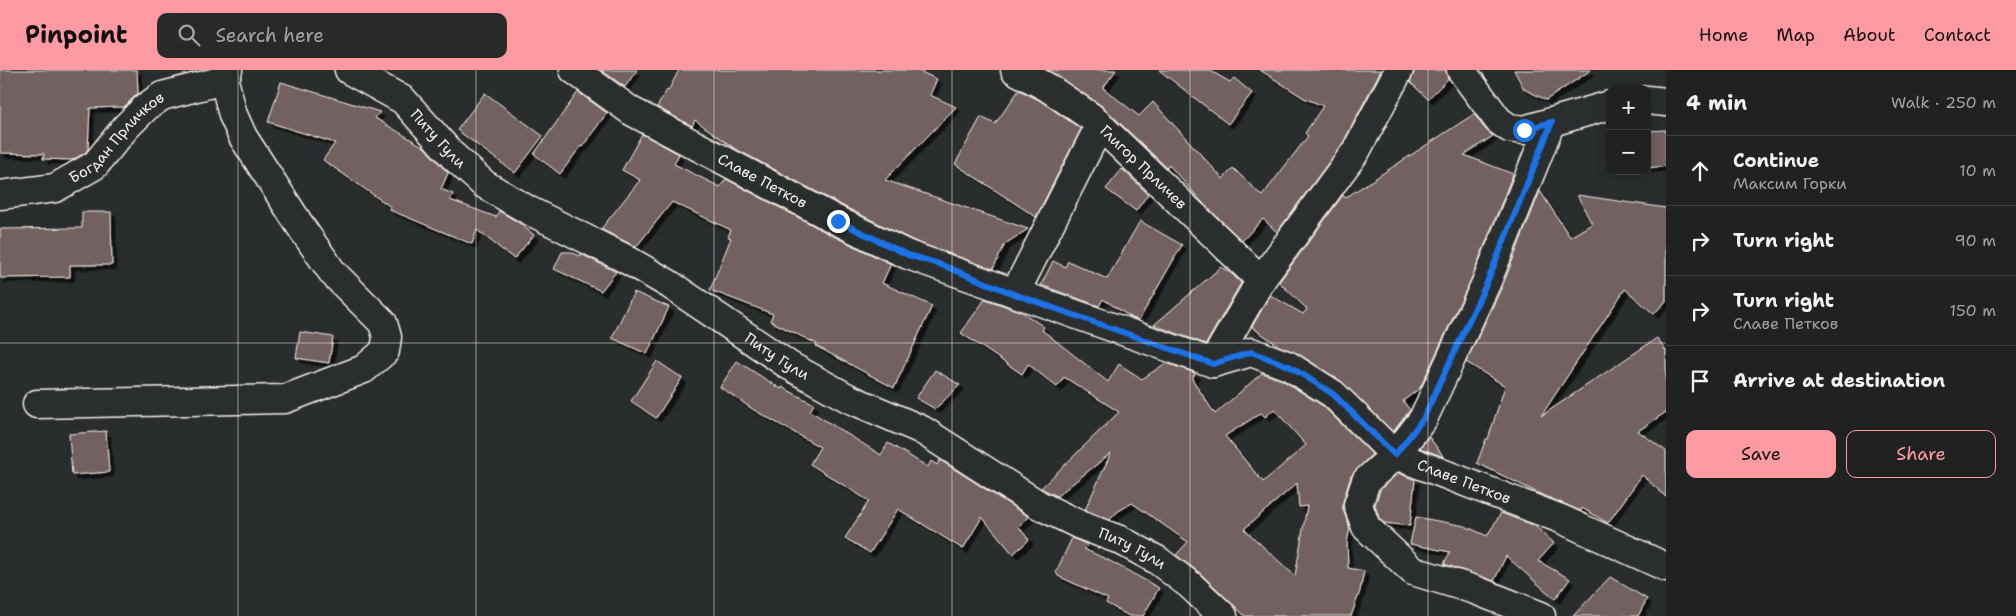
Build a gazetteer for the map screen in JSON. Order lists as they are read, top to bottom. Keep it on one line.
{"streets":{"street":["Богдан Прличков","Питу Гули","Глигор Прличев","Славе Петков"]},"page":{"header":"Pinpoint","search":"Search here","nav":["Home","Map","About","Contact"],"heading":["4 min","Walk · 250 m"],"map_buttons":["+","−"],"list":[["Continue","Максим Горки","10 m"],["Turn right","90 m"],["Turn right","Славе Петков","150 m"],"Arrive at destination"],"buttons":["Save","Share"]}}
